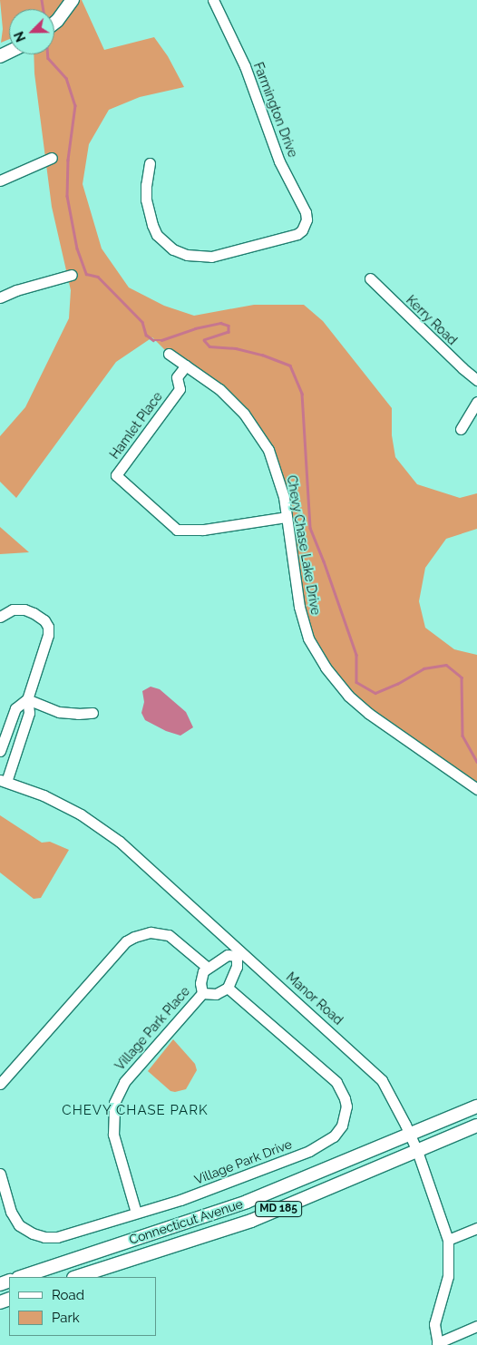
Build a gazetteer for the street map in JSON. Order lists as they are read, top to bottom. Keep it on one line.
{"streets":{"main road":["MD 185","Connecticut Avenue"],"street":["Farmington Drive","Kerry Road","Hamlet Place","Chevy Chase Lake Drive","Manor Road","Village Park Place","Village Park Drive"]},"crossings":[["Hamlet Place","Chevy Chase Lake Drive"],["Manor Road","Connecticut Avenue"],["Village Park Place","Village Park Drive"]],"districts":["CHEVY CHASE PARK"],"legend":["Road","Park"],"north":"bottom left"}
